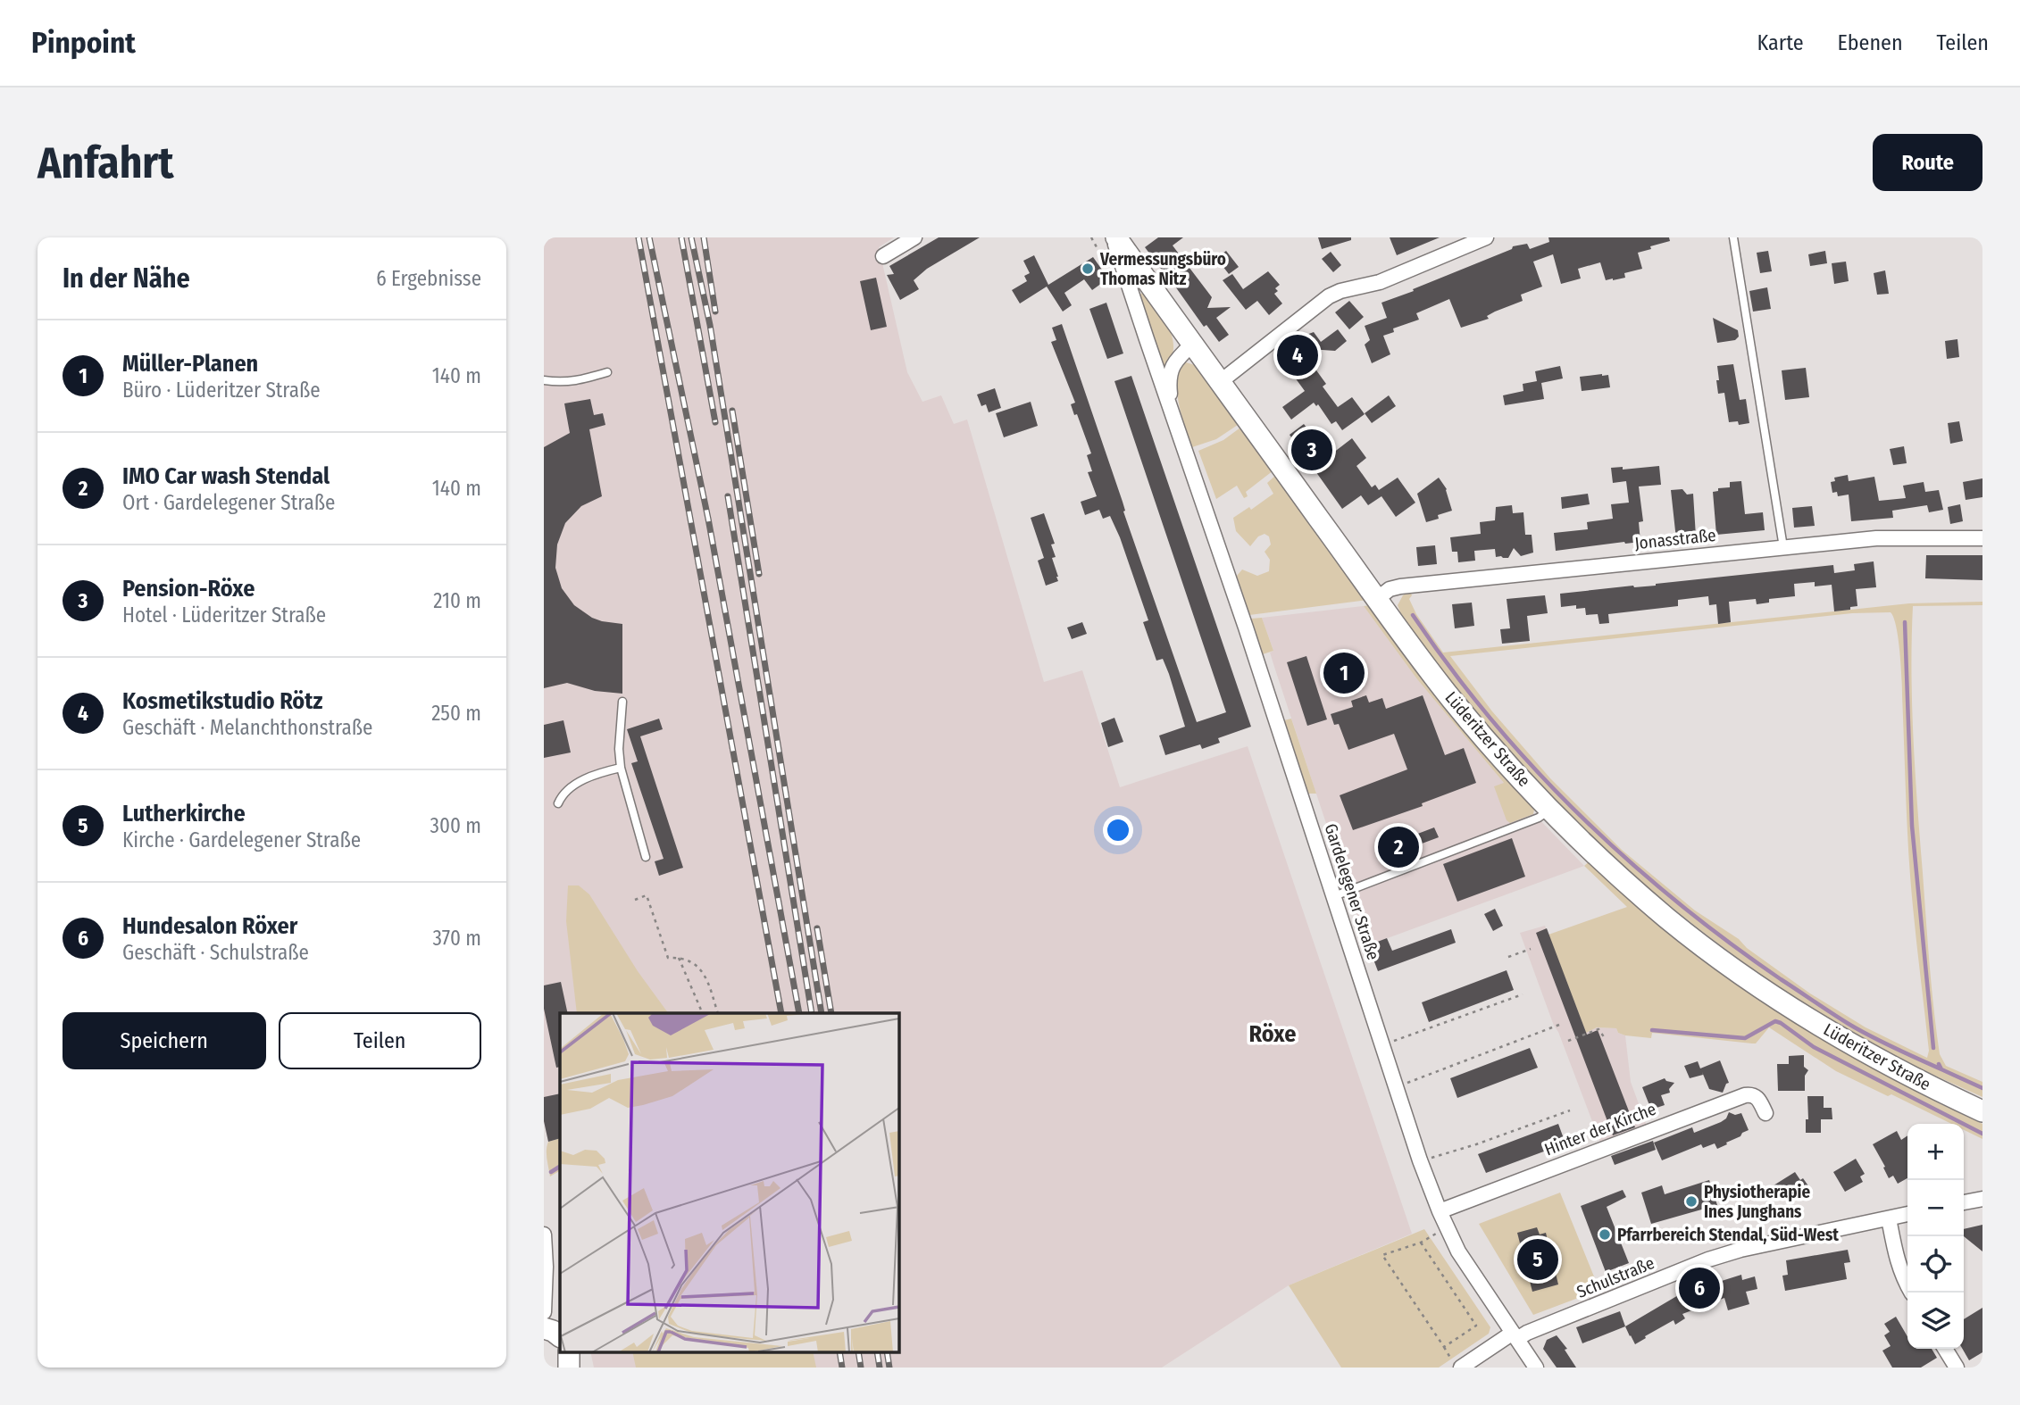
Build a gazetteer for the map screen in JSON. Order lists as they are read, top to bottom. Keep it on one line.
{"streets":{"main road":["Lüderitzer Straße"],"street":["Jonasstraße","Gardelegener Straße","Hinter der Kirche","Schulstraße"]},"crossings":[["Jonasstraße","Lüderitzer Straße"],["Lüderitzer Straße","Gardelegener Straße"],["Gardelegener Straße","Hinter der Kirche"],["Gardelegener Straße","Schulstraße"]],"districts":["Röxe"],"places":["Vermessungsbüro Thomas Nitz","Physiotherapie Ines Junghans","Pfarrbereich Stendal, Süd-West"],"page":{"header":"Pinpoint","nav":["Karte","Ebenen","Teilen"],"buttons":["Route",["Speichern","Teilen"]],"title":"Anfahrt","heading":["In der Nähe","6 Ergebnisse"],"list":[{"mark":"1","name":"Müller-Planen","note":"Büro · Lüderitzer Straße","value":"140 m"},{"mark":"2","name":"IMO Car wash Stendal","note":"Ort · Gardelegener Straße","value":"140 m"},{"mark":"3","name":"Pension-Röxe","note":"Hotel · Lüderitzer Straße","value":"210 m"},{"mark":"4","name":"Kosmetikstudio Rötz","note":"Geschäft · Melanchthonstraße","value":"250 m"},{"mark":"5","name":"Lutherkirche","note":"Kirche · Gardelegener Straße","value":"300 m"},{"mark":"6","name":"Hundesalon Röxer","note":"Geschäft · Schulstraße","value":"370 m"}],"pins":["4","3","1","2","5","6"],"map_buttons":["+","−"]}}
